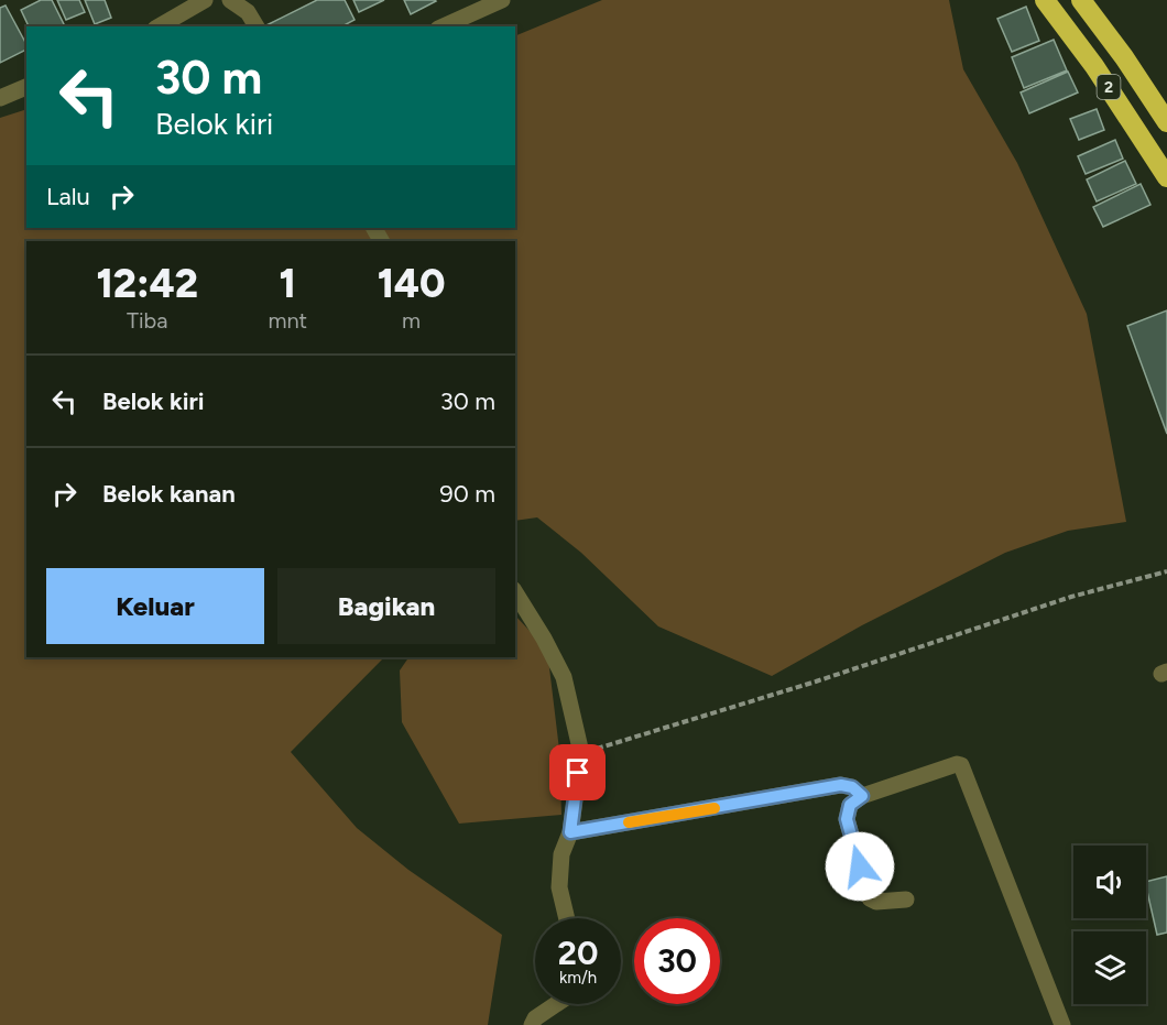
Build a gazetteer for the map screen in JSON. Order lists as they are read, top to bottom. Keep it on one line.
{"streets":{"highway":["2"]},"page":{"turn":["30 m","Belok kiri"],"then":"Lalu","eta":["12:42","Tiba","1","mnt","140","m"],"list":[{"name":"Belok kiri","value":"30 m"},{"name":"Belok kanan","value":"90 m"}],"buttons":["Keluar","Bagikan"],"speed":"20 km/h","limit":"30"}}
